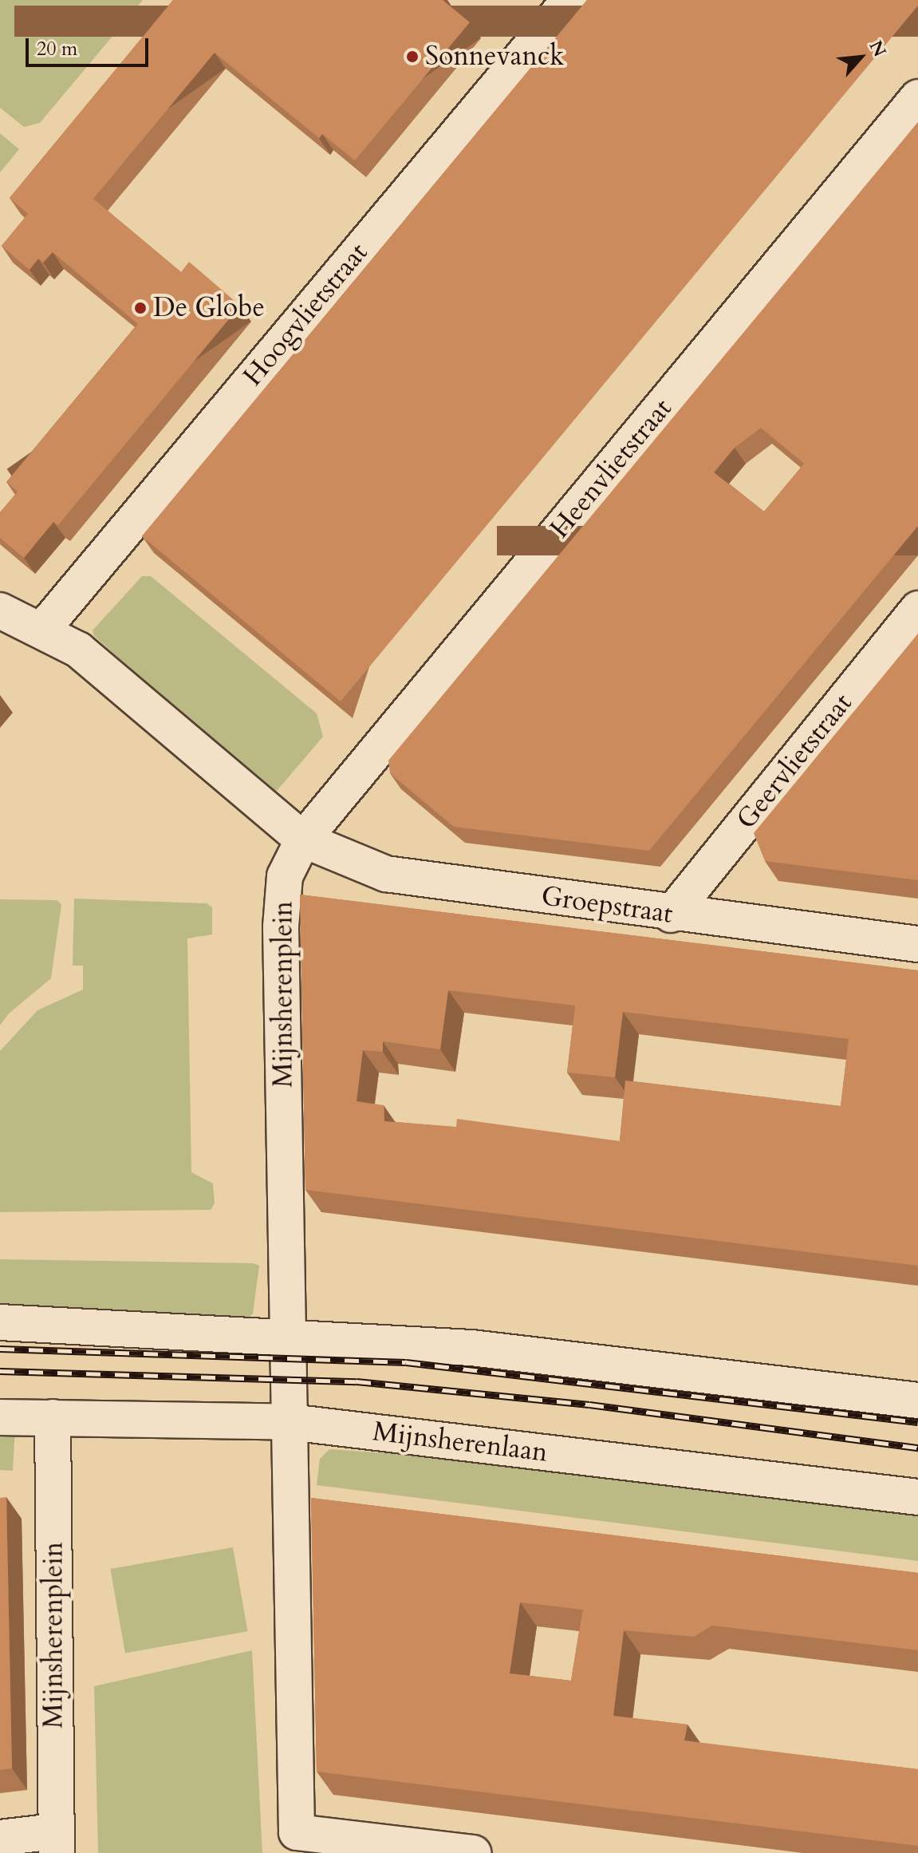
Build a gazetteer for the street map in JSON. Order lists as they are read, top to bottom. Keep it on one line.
{"streets":{"street":["Hoogvlietstraat","Heenvlietstraat","Geervlietstraat","Groepstraat","Mijnsherenplein","Mijnsherenlaan"]},"crossings":[["Heenvlietstraat","Groepstraat"],["Heenvlietstraat","Mijnsherenplein"],["Geervlietstraat","Groepstraat"],["Groepstraat","Mijnsherenplein"],["Mijnsherenplein","Mijnsherenlaan"]],"places":["Sonnevanck","De Globe"],"scale_bar":"20 m","north":"top right"}
